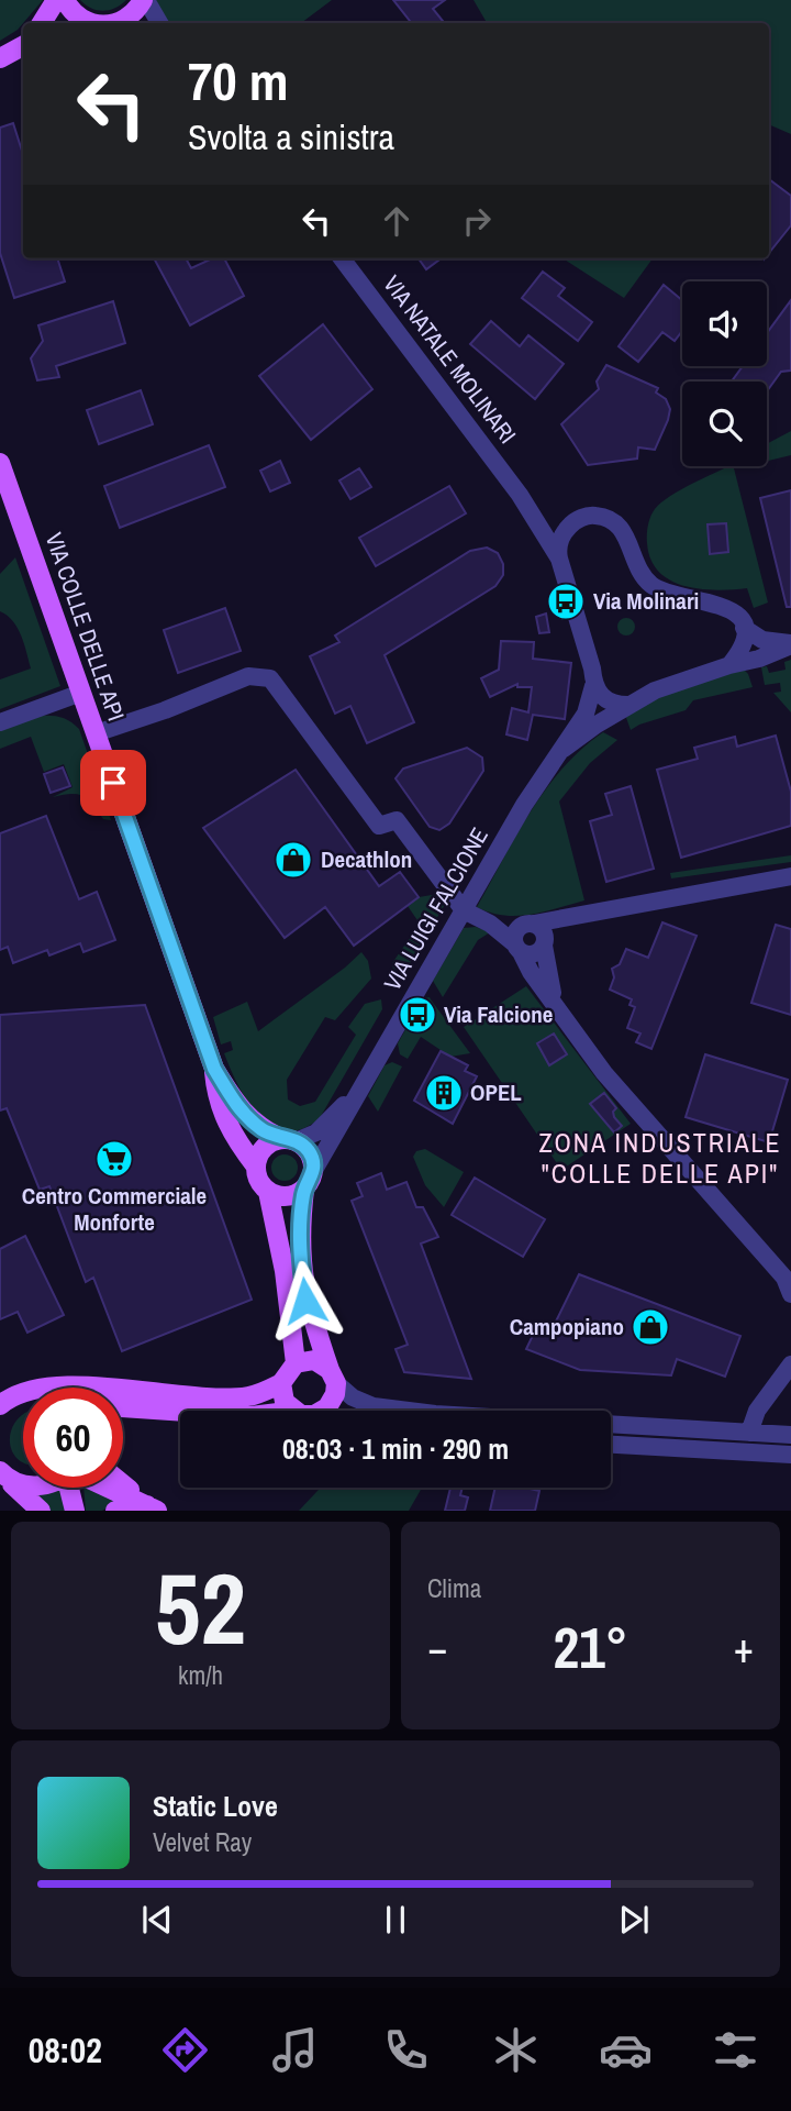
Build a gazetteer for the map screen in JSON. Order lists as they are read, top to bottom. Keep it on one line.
{"streets":{"main road":["VIA COLLE DELLE API"],"street":["VIA NATALE MOLINARI","VIA LUIGI FALCIONE"]},"crossings":[["VIA NATALE MOLINARI","VIA LUIGI FALCIONE"],["VIA COLLE DELLE API","VIA LUIGI FALCIONE"]],"districts":["ZONA INDUSTRIALE \"COLLE DELLE API\""],"places":{"bus stop":["Via Molinari","Via Falcione"],"shop":["Decathlon","Campopiano"],"building":["OPEL"],"supermarket":["Centro Commerciale Monforte"]},"page":{"turn":["70 m","Svolta a sinistra"],"limit":"60","trip":"08:03 · 1 min · 290 m","tile":[["52","km/h"],"Clima"],"heat":["−","21°","+"],"song":["Static Love","Velvet Ray"],"tabs":"08:02"}}
